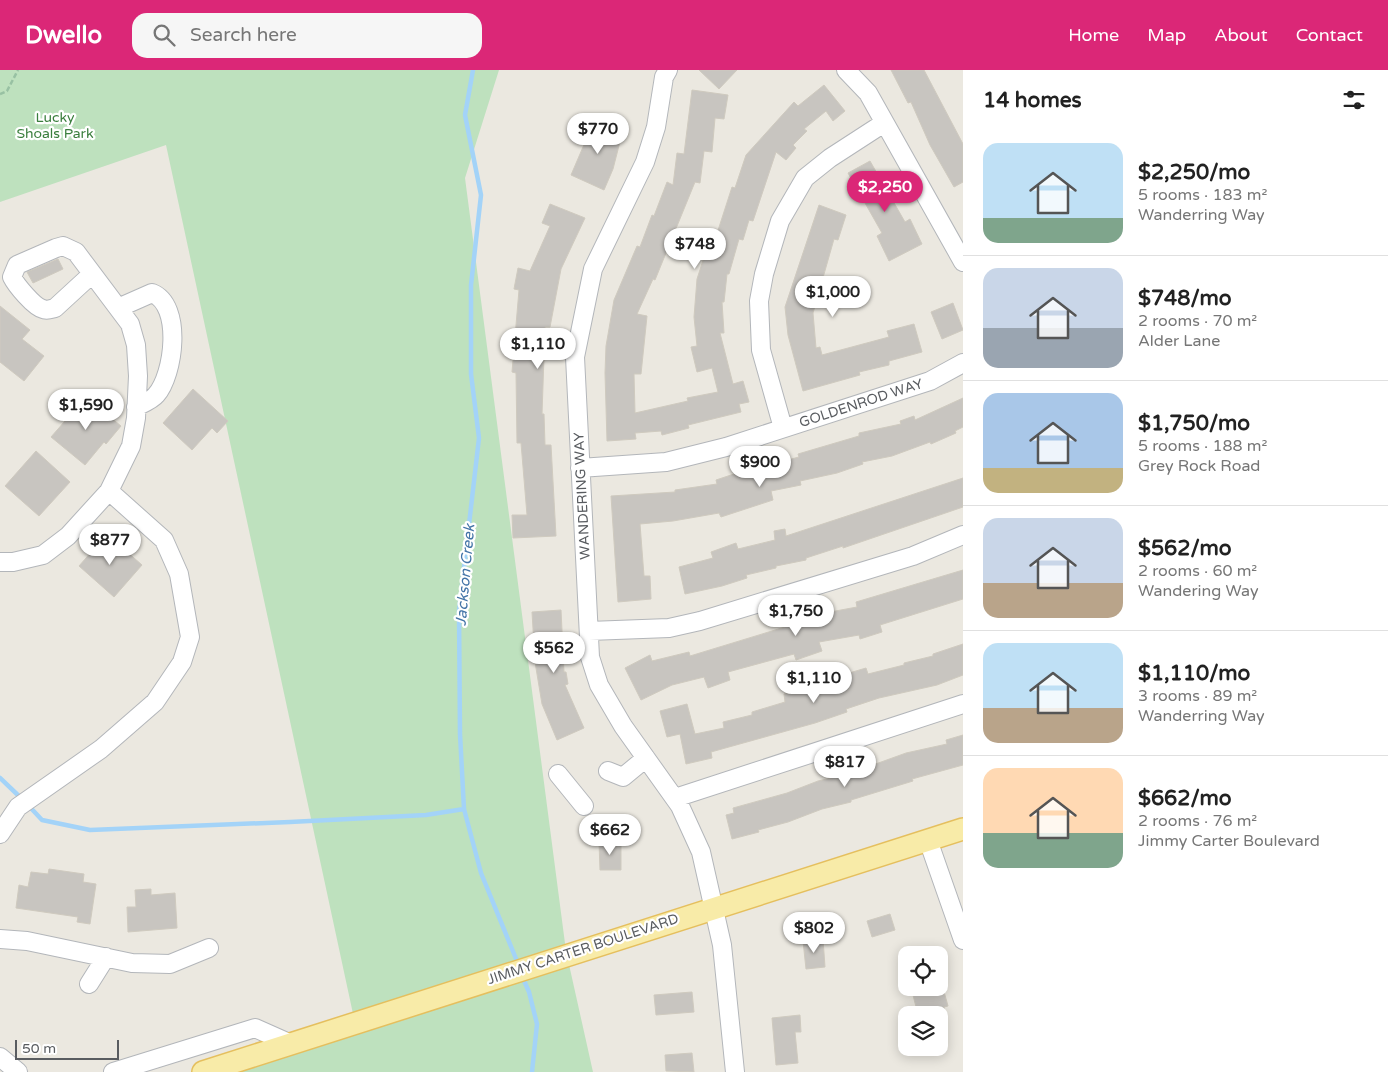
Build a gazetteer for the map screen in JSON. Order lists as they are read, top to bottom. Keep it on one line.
{"streets":{"main road":["JIMMY CARTER BOULEVARD"],"street":["GOLDENROD WAY","WANDERING WAY"]},"crossings":[["GOLDENROD WAY","WANDERING WAY"],["WANDERING WAY","JIMMY CARTER BOULEVARD"]],"water":["Jackson Creek"],"parks":["Lucky Shoals Park"],"scale_bar":"50 m","page":{"header":"Dwello","search":"Search here","nav":["Home","Map","About","Contact"],"heading":"14 homes","price":["$770","$2,250","$748","$1,000","$1,110","$1,590","$900","$877","$1,750","$562","$1,110","$817","$662","$802"],"list":[{"name":"$2,250/mo","note":"5 rooms · 183 m² · Wanderring Way"},{"name":"$748/mo","note":"2 rooms · 70 m² · Alder Lane"},{"name":"$1,750/mo","note":"5 rooms · 188 m² · Grey Rock Road"},{"name":"$562/mo","note":"2 rooms · 60 m² · Wandering Way"},{"name":"$1,110/mo","note":"3 rooms · 89 m² · Wanderring Way"},{"name":"$662/mo","note":"2 rooms · 76 m² · Jimmy Carter Boulevard"}],"scale":"50 m"}}
